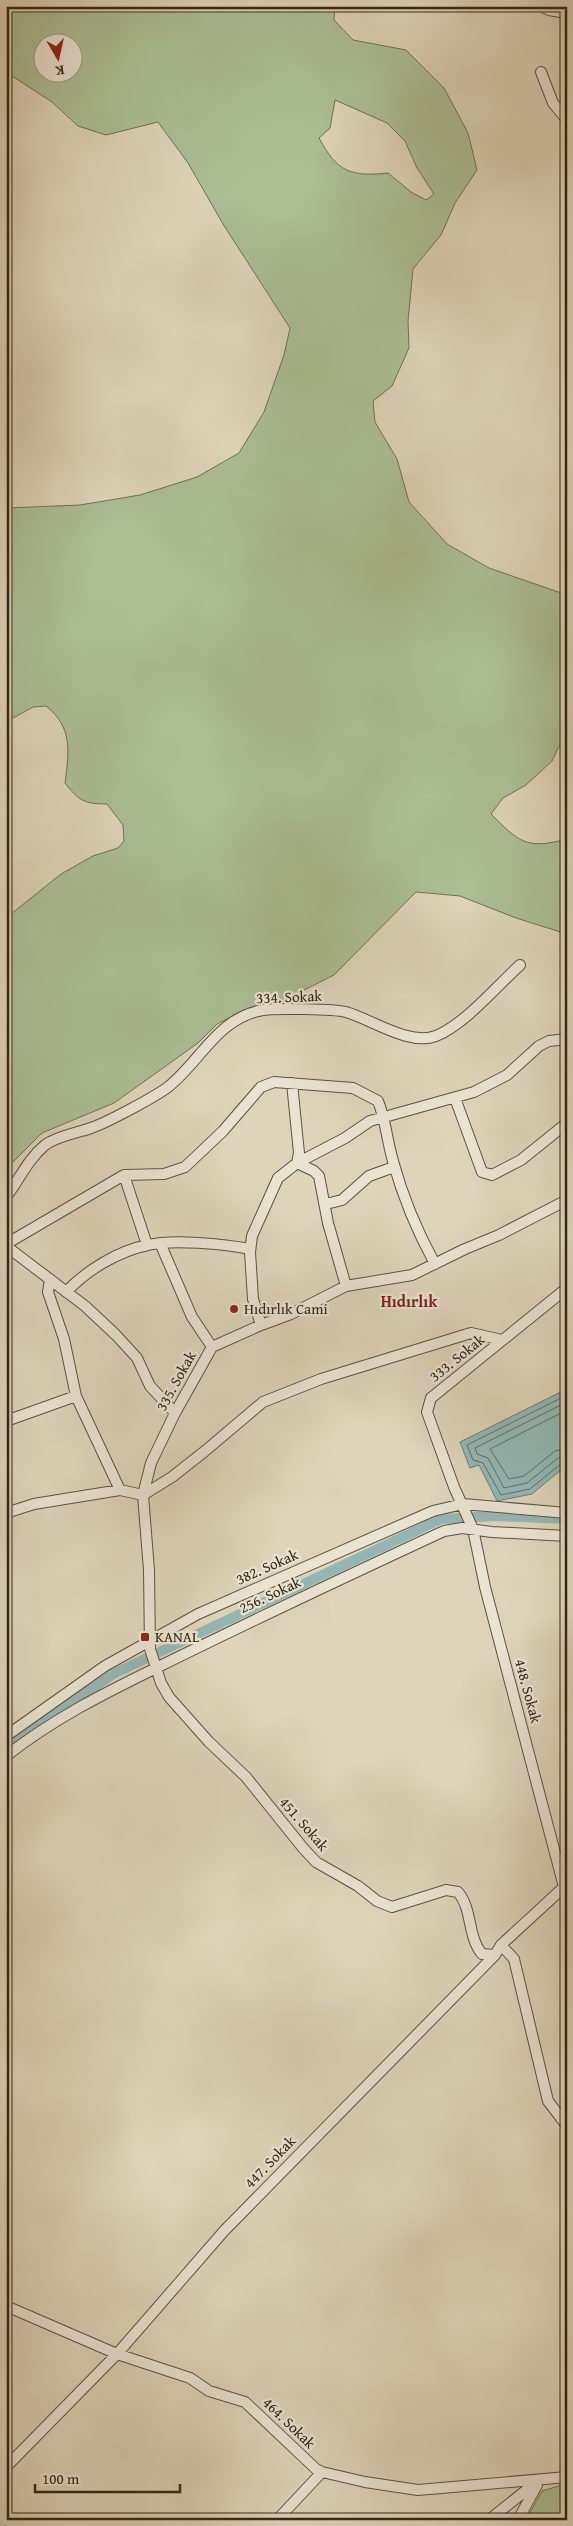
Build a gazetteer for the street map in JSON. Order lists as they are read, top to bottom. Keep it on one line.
{"streets":{"street":["334. Sokak","333. Sokak","335. Sokak","382. Sokak","256. Sokak","448. Sokak","451. Sokak","447. Sokak","464. Sokak"]},"crossings":[["333. Sokak","382. Sokak"],["333. Sokak","448. Sokak"],["335. Sokak","382. Sokak"],["335. Sokak","451. Sokak"],["382. Sokak","448. Sokak"],["382. Sokak","451. Sokak"],["256. Sokak","448. Sokak"],["256. Sokak","451. Sokak"],["448. Sokak","447. Sokak"],["451. Sokak","447. Sokak"],["447. Sokak","464. Sokak"]],"districts":["Hıdırlık"],"places":{"other":["Hıdırlık Cami"],"transit":["KANAL"]},"scale_bar":"100 m","north":"bottom"}
